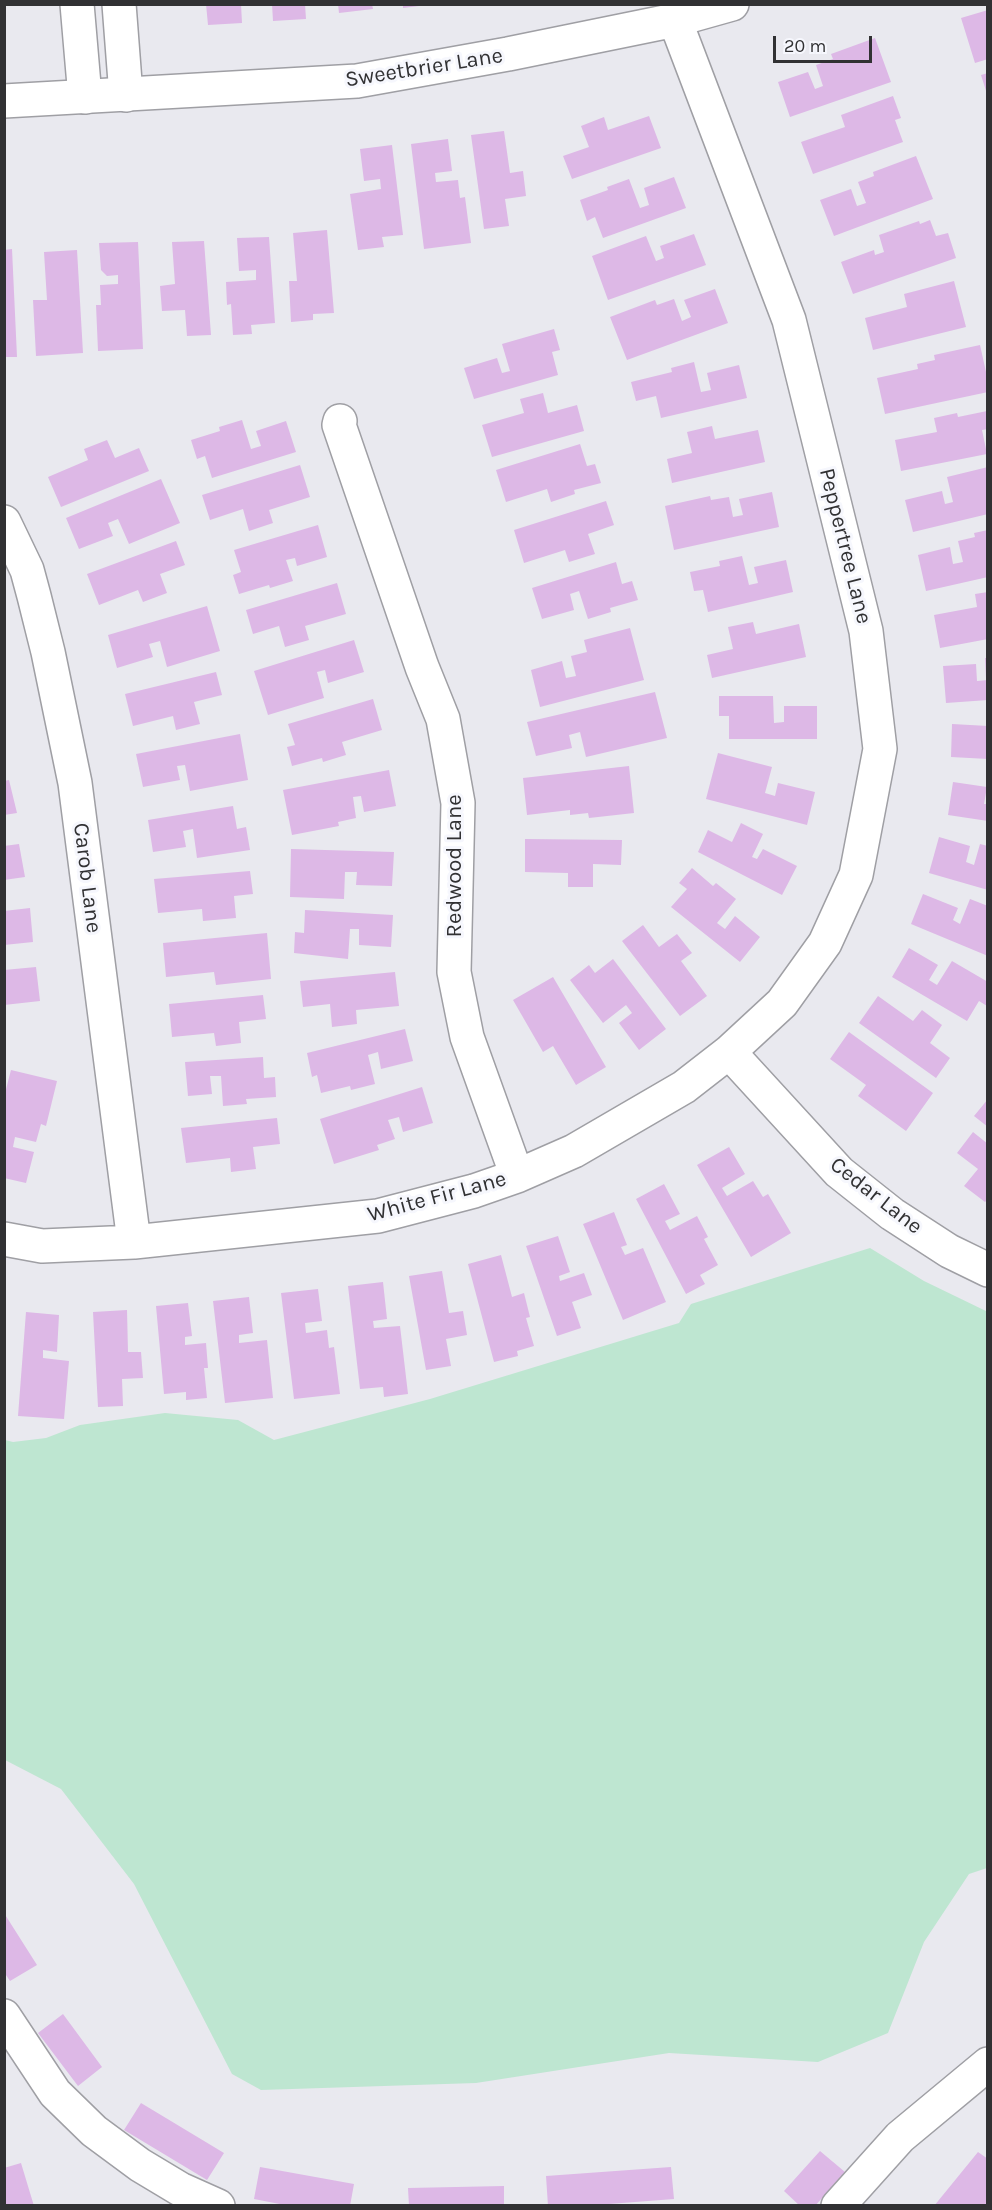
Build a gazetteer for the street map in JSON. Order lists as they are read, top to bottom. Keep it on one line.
{"streets":{"street":["Sweetbrier Lane","Peppertree Lane","Redwood Lane","Carob Lane","Cedar Lane","White Fir Lane"]},"crossings":[["Sweetbrier Lane","Peppertree Lane"],["Peppertree Lane","Cedar Lane"],["Peppertree Lane","White Fir Lane"],["Redwood Lane","White Fir Lane"],["Carob Lane","White Fir Lane"],["Cedar Lane","White Fir Lane"]],"scale_bar":"20 m"}
